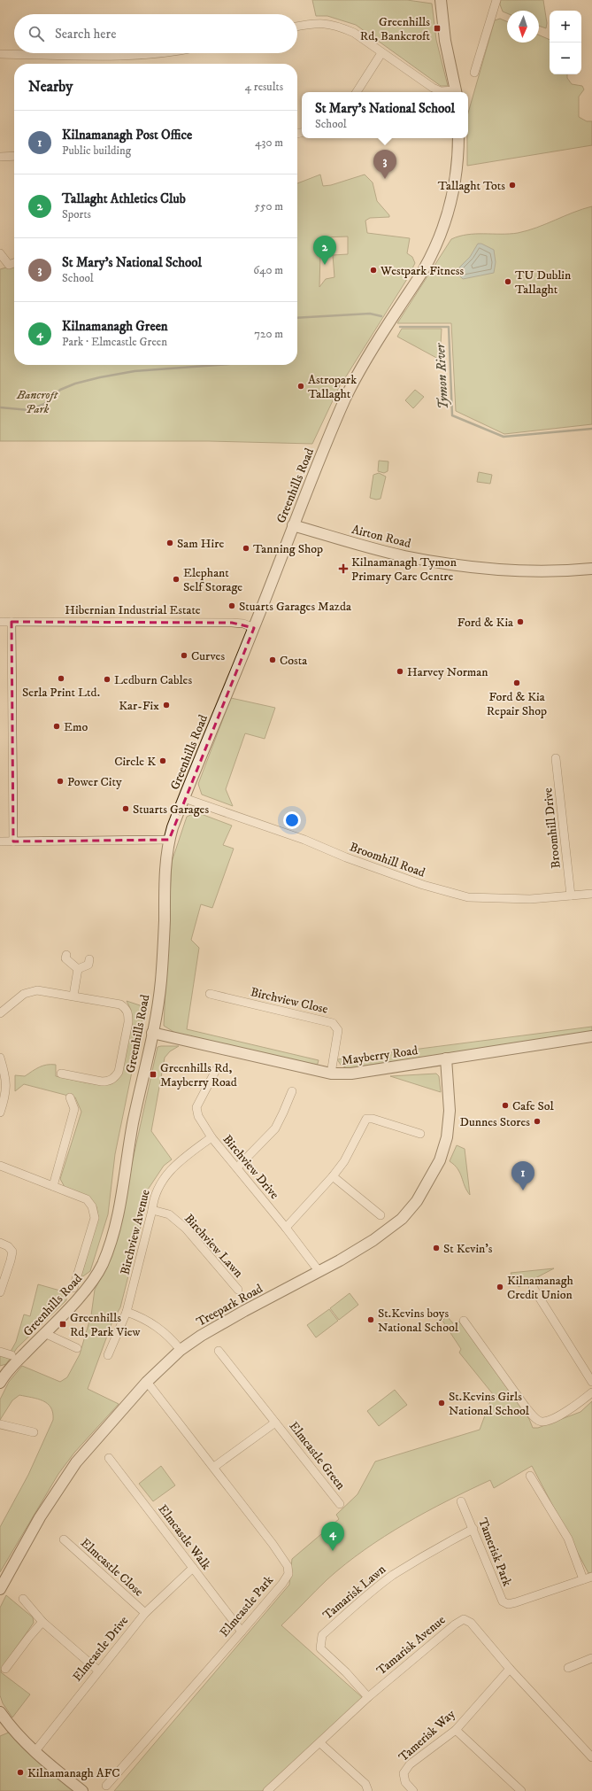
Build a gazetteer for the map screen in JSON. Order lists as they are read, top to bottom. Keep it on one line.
{"streets":{"street":["Greenhills Road","Airton Road","Hibernian Industrial Estate","Broomhill Drive","Broomhill Road","Birchview Close","Mayberry Road","Birchview Drive","Birchview Avenue","Birchview Lawn","Treepark Road","Elmcastle Green","Elmcastle Walk","Tamerisk Park","Elmcastle Close","Tamarisk Lawn","Elmcastle Park","Tamarisk Avenue","Elmcastle Drive","Tamerisk Way"]},"crossings":[["Greenhills Road","Airton Road"],["Greenhills Road","Hibernian Industrial Estate"],["Greenhills Road","Broomhill Road"],["Greenhills Road","Mayberry Road"],["Broomhill Drive","Broomhill Road"],["Birchview Close","Mayberry Road"],["Mayberry Road","Treepark Road"],["Birchview Drive","Birchview Avenue"],["Birchview Drive","Treepark Road"],["Birchview Avenue","Birchview Lawn"],["Treepark Road","Elmcastle Park"],["Elmcastle Green","Elmcastle Park"],["Elmcastle Walk","Elmcastle Park"],["Elmcastle Walk","Elmcastle Drive"],["Tamerisk Park","Tamarisk Lawn"],["Elmcastle Close","Elmcastle Drive"],["Tamarisk Lawn","Tamarisk Avenue"],["Tamarisk Avenue","Tamerisk Way"]],"water":["Tymon River"],"parks":["Bancroft Park"],"places":{"transit":["Greenhills Rd, Bankcroft","Greenhills Rd, Mayberry Road","Greenhills Rd, Park View"],"other":["Tallaght Tots","Westpark Fitness","TU Dublin Tallaght","Astropark Tallaght","Sam Hire","Tanning Shop","Elephant Self Storage","Stuarts Garages Mazda","Ford & Kia","Curves","Costa","Harvey Norman","Serla Print Ltd.","Ledburn Cables","Ford & Kia Repair Shop","Kar-Fix","Emo","Circle K","Power City","Stuarts Garages","Cafe Sol","Dunnes Stores","St Kevin's","Kilnamanagh Credit Union","St.Kevins boys National School","St.Kevins Girls National School","Kilnamanagh AFC"],"health":["Kilnamanagh Tymon Primary Care Centre"]},"north":"bottom","page":{"map_buttons":["+","−"],"search":"Search here","heading":["Nearby","4 results"],"popup":["St Mary's National School","School"],"list":[{"mark":"1","name":"Kilnamanagh Post Office","note":"Public building","value":"430 m"},{"mark":"2","name":"Tallaght Athletics Club","note":"Sports","value":"550 m"},{"mark":"3","name":"St Mary's National School","note":"School","value":"640 m"},{"mark":"4","name":"Kilnamanagh Green","note":"Park · Elmcastle Green","value":"720 m"}],"pins":["3","2","1","4"]}}
